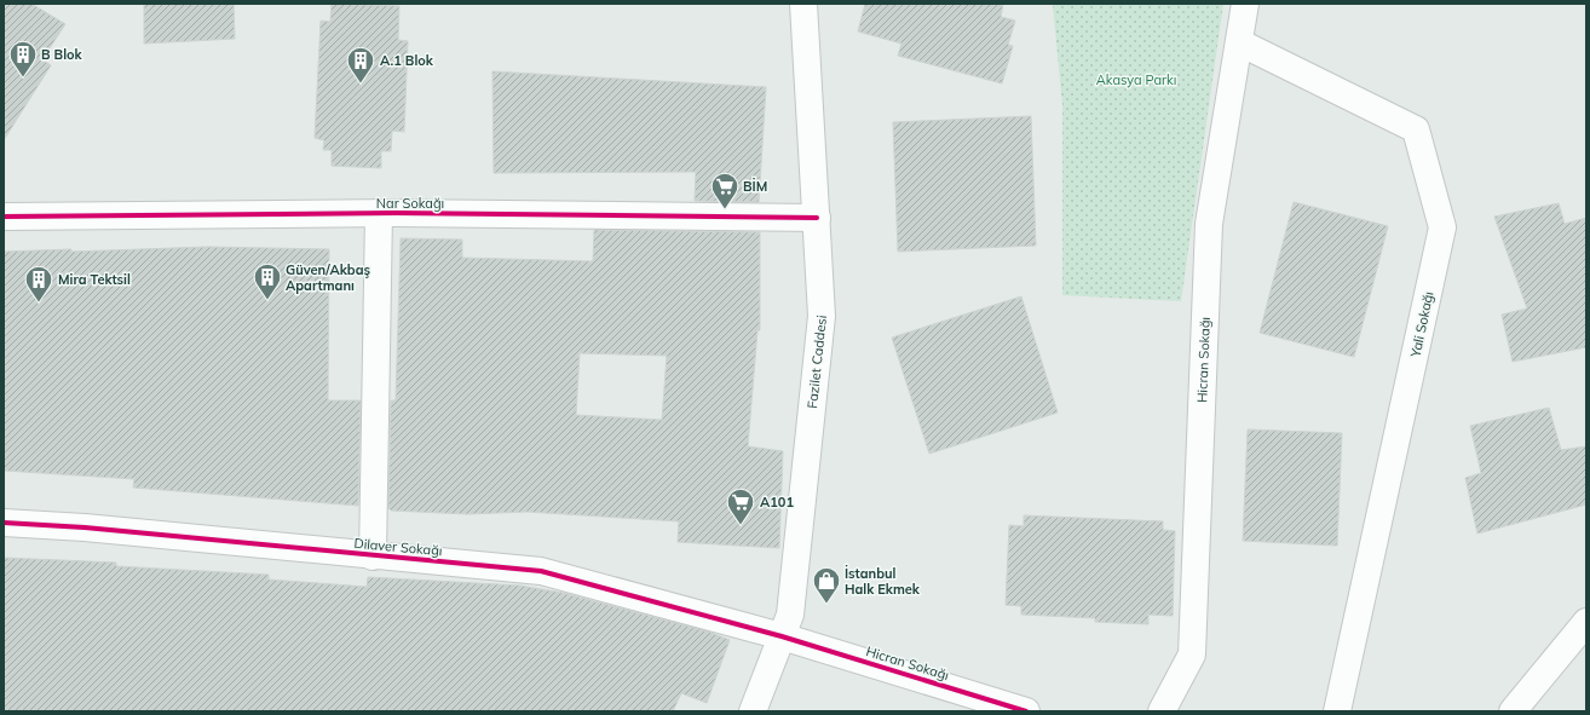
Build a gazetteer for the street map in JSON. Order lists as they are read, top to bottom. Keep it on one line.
{"streets":{"street":["Nar Sokağı","Yali Sokağı","Hicran Sokağı","Fazilet Caddesi","Dilaver Sokağı"]},"crossings":[["Nar Sokağı","Fazilet Caddesi"],["Yali Sokağı","Hicran Sokağı"],["Hicran Sokağı","Fazilet Caddesi"],["Hicran Sokağı","Dilaver Sokağı"],["Fazilet Caddesi","Dilaver Sokağı"]],"parks":["Akasya Parkı"],"places":{"building":["B Blok","A.1 Blok","Güven/Akbaş Apartmanı","Mira Tektsil"],"supermarket":["BİM","A101"],"shop":["İstanbul Halk Ekmek"]}}
